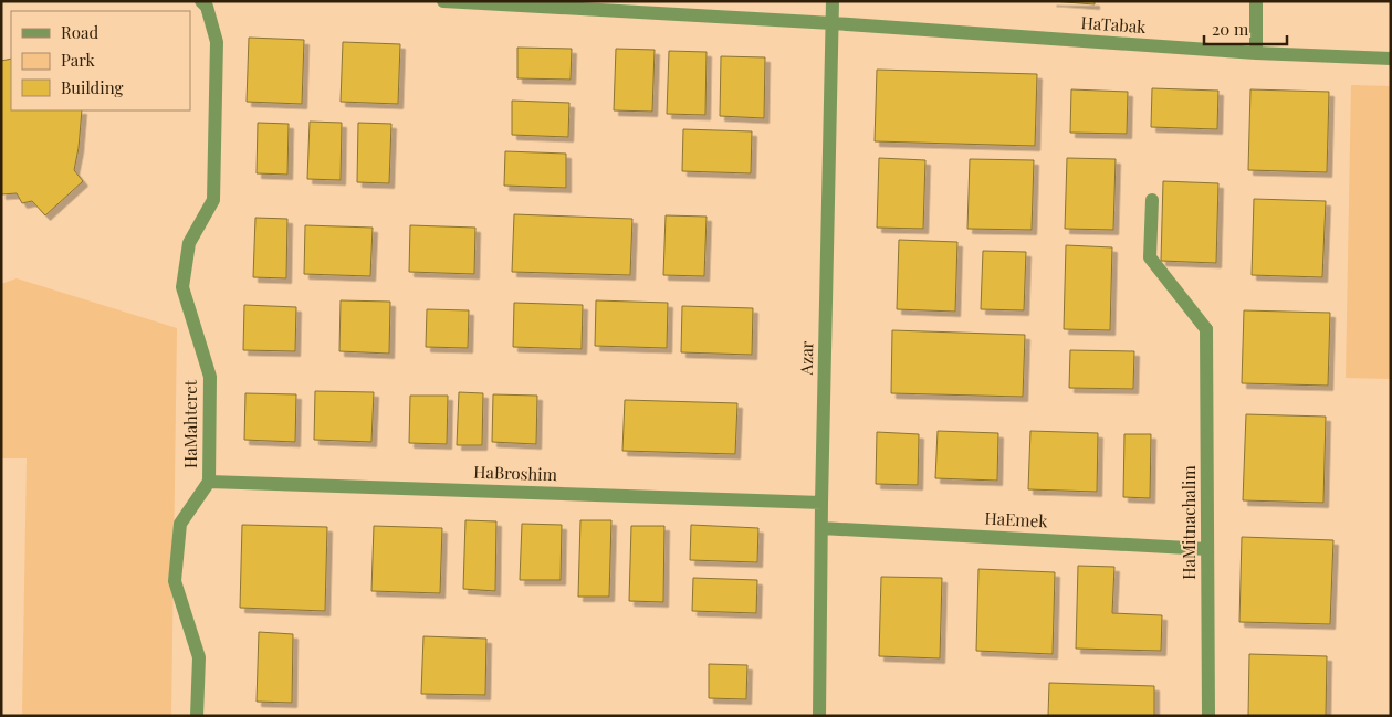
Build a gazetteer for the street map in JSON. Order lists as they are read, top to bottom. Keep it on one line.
{"streets":{"street":["HaTabak","Azar","HaMahteret","HaBroshim","HaEmek","HaMitnachalim"]},"crossings":[["HaTabak","Azar"],["Azar","HaBroshim"],["Azar","HaEmek"],["HaMahteret","HaBroshim"],["HaEmek","HaMitnachalim"]],"legend":["Road","Park","Building"],"scale_bar":"20 m"}
